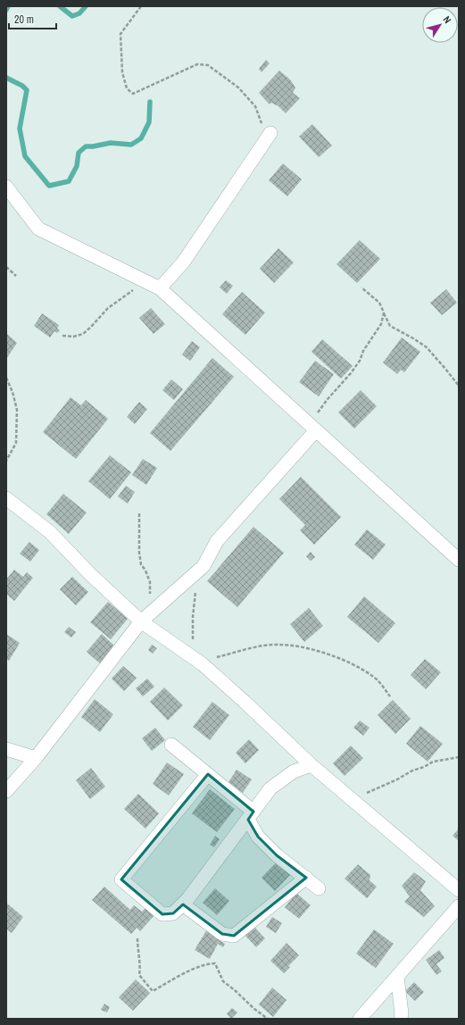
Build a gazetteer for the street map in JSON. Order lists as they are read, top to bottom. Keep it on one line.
{"scale_bar":"20 m","north":"top right"}
